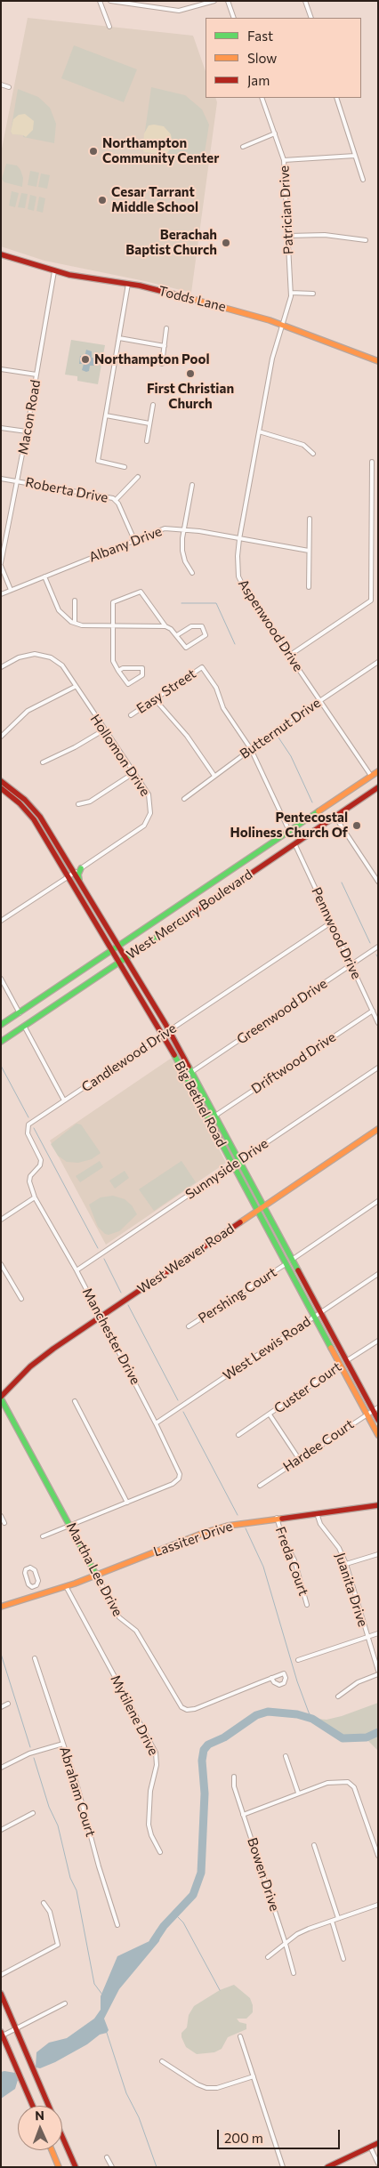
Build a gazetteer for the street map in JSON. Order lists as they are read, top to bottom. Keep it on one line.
{"streets":{"main road":["Todds Lane","West Mercury Boulevard","Big Bethel Road","West Weaver Road","Lassiter Drive","Martha Lee Drive"],"street":["Patrician Drive","Macon Road","Roberta Drive","Albany Drive","Aspenwood Drive","Easy Street","Butternut Drive","Hollomon Drive","Pennwood Drive","Greenwood Drive","Candlewood Drive","Driftwood Drive","Sunnyside Drive","Pershing Court","Manchester Drive","West Lewis Road","Custer Court","Hardee Court","Freda Court","Juanita Drive","Mytilene Drive","Abraham Court","Bowen Drive"]},"crossings":[["Patrician Drive","Todds Lane"],["Patrician Drive","Aspenwood Drive"],["Todds Lane","Macon Road"],["Todds Lane","Aspenwood Drive"],["Macon Road","Roberta Drive"],["Macon Road","Albany Drive"],["Roberta Drive","Albany Drive"],["Albany Drive","Aspenwood Drive"],["Aspenwood Drive","Butternut Drive"],["Aspenwood Drive","West Mercury Boulevard"],["Easy Street","Butternut Drive"],["Hollomon Drive","Big Bethel Road"],["West Mercury Boulevard","Pennwood Drive"],["West Mercury Boulevard","Big Bethel Road"],["Pennwood Drive","Greenwood Drive"],["Pennwood Drive","Candlewood Drive"],["Pennwood Drive","Driftwood Drive"],["Greenwood Drive","Big Bethel Road"],["Candlewood Drive","Big Bethel Road"],["Candlewood Drive","Manchester Drive"],["Driftwood Drive","Big Bethel Road"],["Big Bethel Road","Sunnyside Drive"],["Big Bethel Road","West Weaver Road"],["Big Bethel Road","Pershing Court"],["Big Bethel Road","West Lewis Road"],["Big Bethel Road","Custer Court"],["Big Bethel Road","Hardee Court"],["Sunnyside Drive","Manchester Drive"],["West Weaver Road","Manchester Drive"],["West Weaver Road","Martha Lee Drive"],["Manchester Drive","West Lewis Road"],["Lassiter Drive","Freda Court"],["Lassiter Drive","Martha Lee Drive"],["Lassiter Drive","Juanita Drive"],["Lassiter Drive","Mytilene Drive"]],"places":["Northampton Community Center","Cesar Tarrant Middle School","Berachah Baptist Church","Northampton Pool","First Christian Church","Pentecostal Holiness Church Of"],"legend":["Fast","Slow","Jam"],"scale_bar":"200 m","north":"top"}
